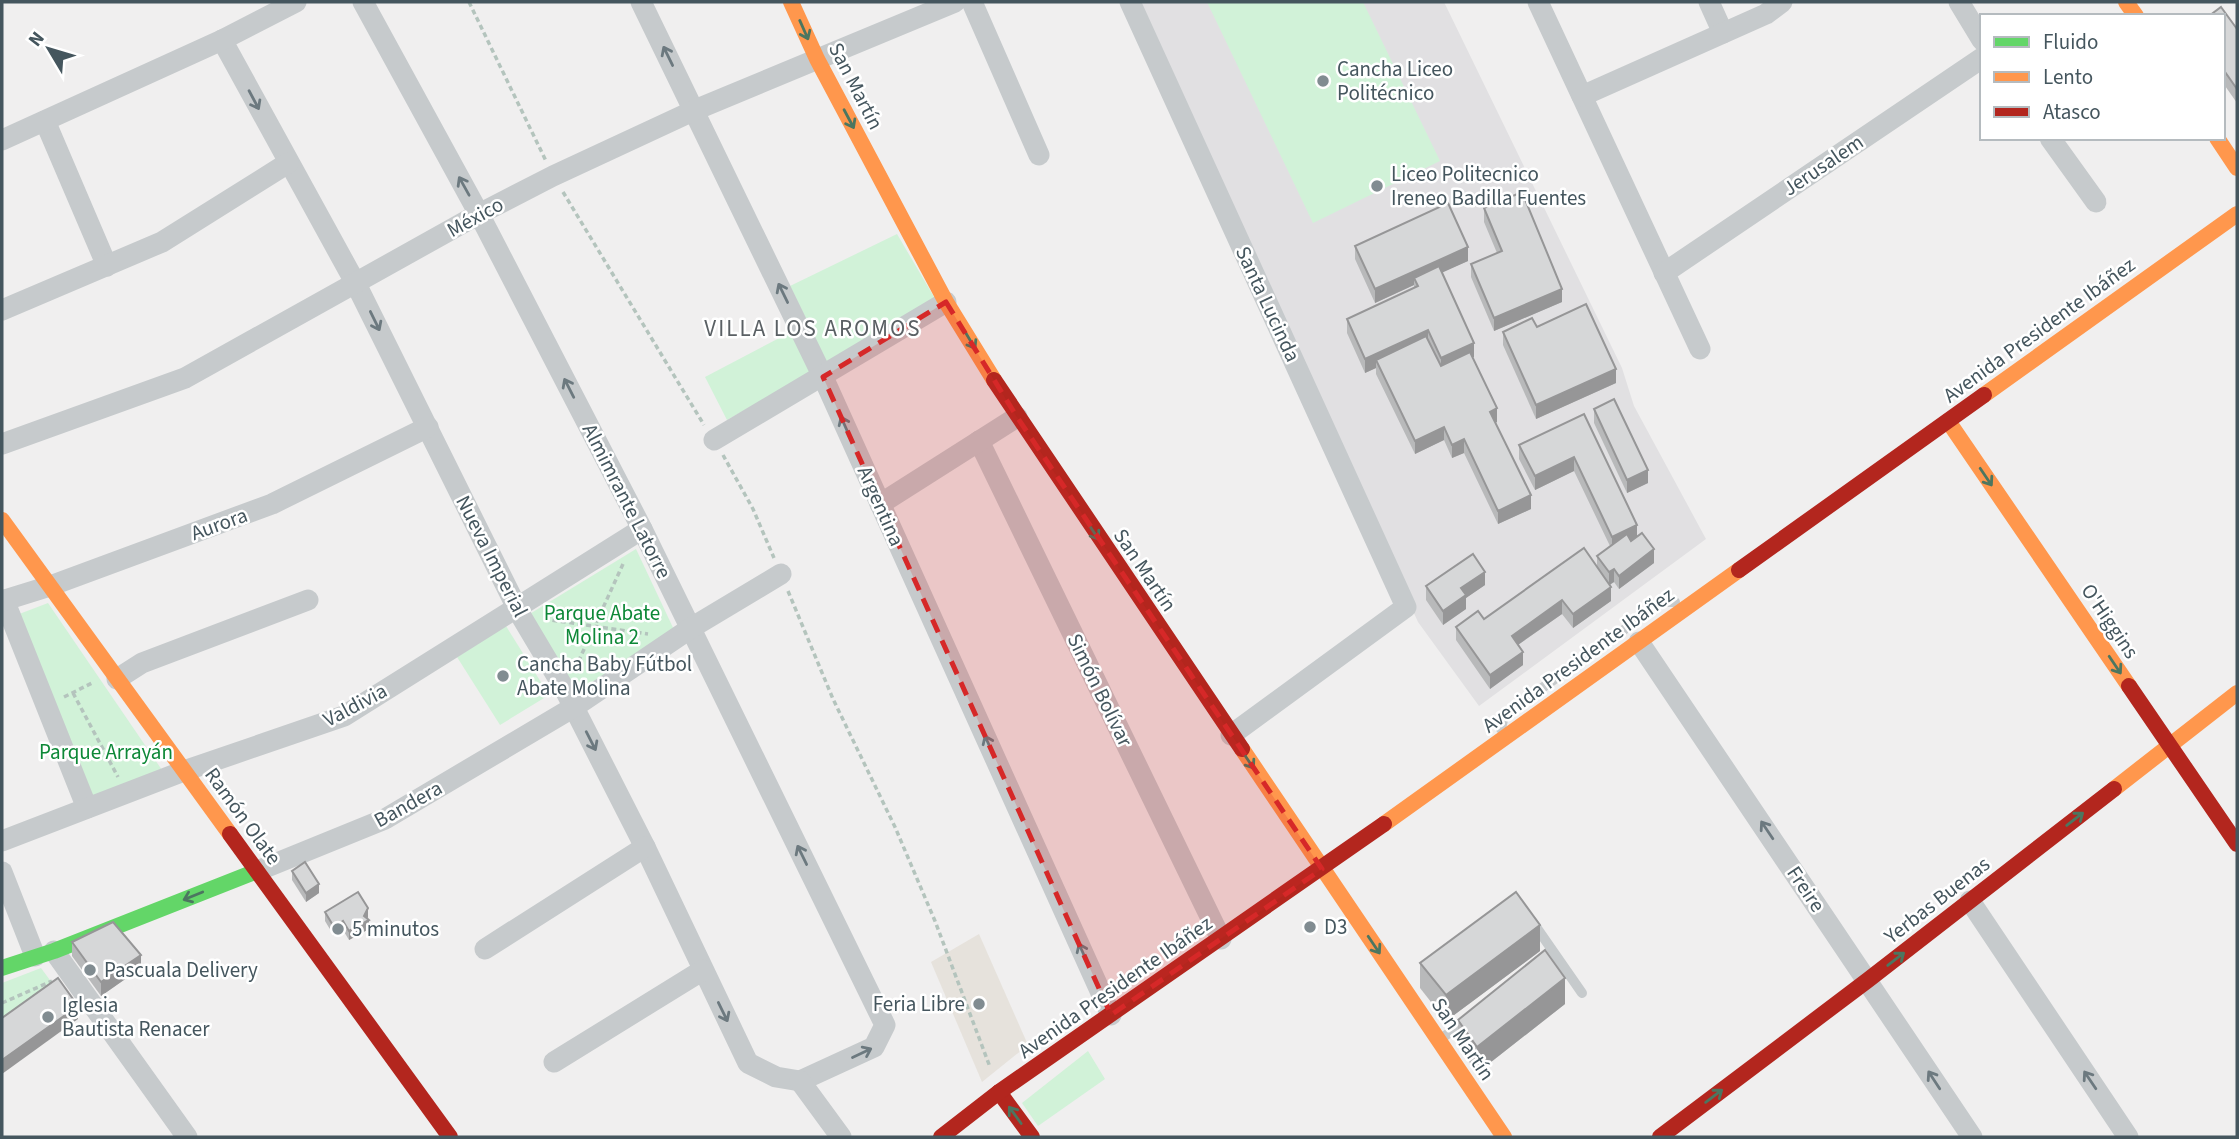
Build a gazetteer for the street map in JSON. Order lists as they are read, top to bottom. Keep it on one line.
{"streets":{"street":["San Martín","Jerusalem","México","Santa Lucinda","Avenida Presidente Ibáñez","Almimrante Latorre","Argentina","Aurora","Nueva Imperial","O'Higgins","Simón Bolívar","Valdivia","Bandera","Ramón Olate","Freire","Yerbas Buenas"]},"crossings":[["San Martín","México"],["San Martín","Santa Lucinda"],["San Martín","Avenida Presidente Ibáñez"],["México","Almimrante Latorre"],["México","Argentina"],["México","Nueva Imperial"],["Avenida Presidente Ibáñez","Argentina"],["Avenida Presidente Ibáñez","O'Higgins"],["Avenida Presidente Ibáñez","Simón Bolívar"],["Avenida Presidente Ibáñez","Freire"],["Almimrante Latorre","Nueva Imperial"],["Almimrante Latorre","Valdivia"],["Almimrante Latorre","Bandera"],["Aurora","Nueva Imperial"],["Aurora","Ramón Olate"],["Nueva Imperial","Valdivia"],["Nueva Imperial","Bandera"],["O'Higgins","Yerbas Buenas"],["Valdivia","Ramón Olate"],["Bandera","Ramón Olate"],["Freire","Yerbas Buenas"]],"one_way":["San Martín","Almimrante Latorre","Argentina","Nueva Imperial","O'Higgins","Yerbas Buenas"],"districts":["VILLA LOS AROMOS"],"parks":["Parque Abate Molina 2","Parque Arrayán"],"places":["Cancha Liceo Politécnico","Liceo Politecnico Ireneo Badilla Fuentes","Cancha Baby Fútbol Abate Molina","D3","5 minutos","Pascuala Delivery","Feria Libre","Iglesia Bautista Renacer"],"legend":["Fluido","Lento","Atasco"],"north":"top left"}
